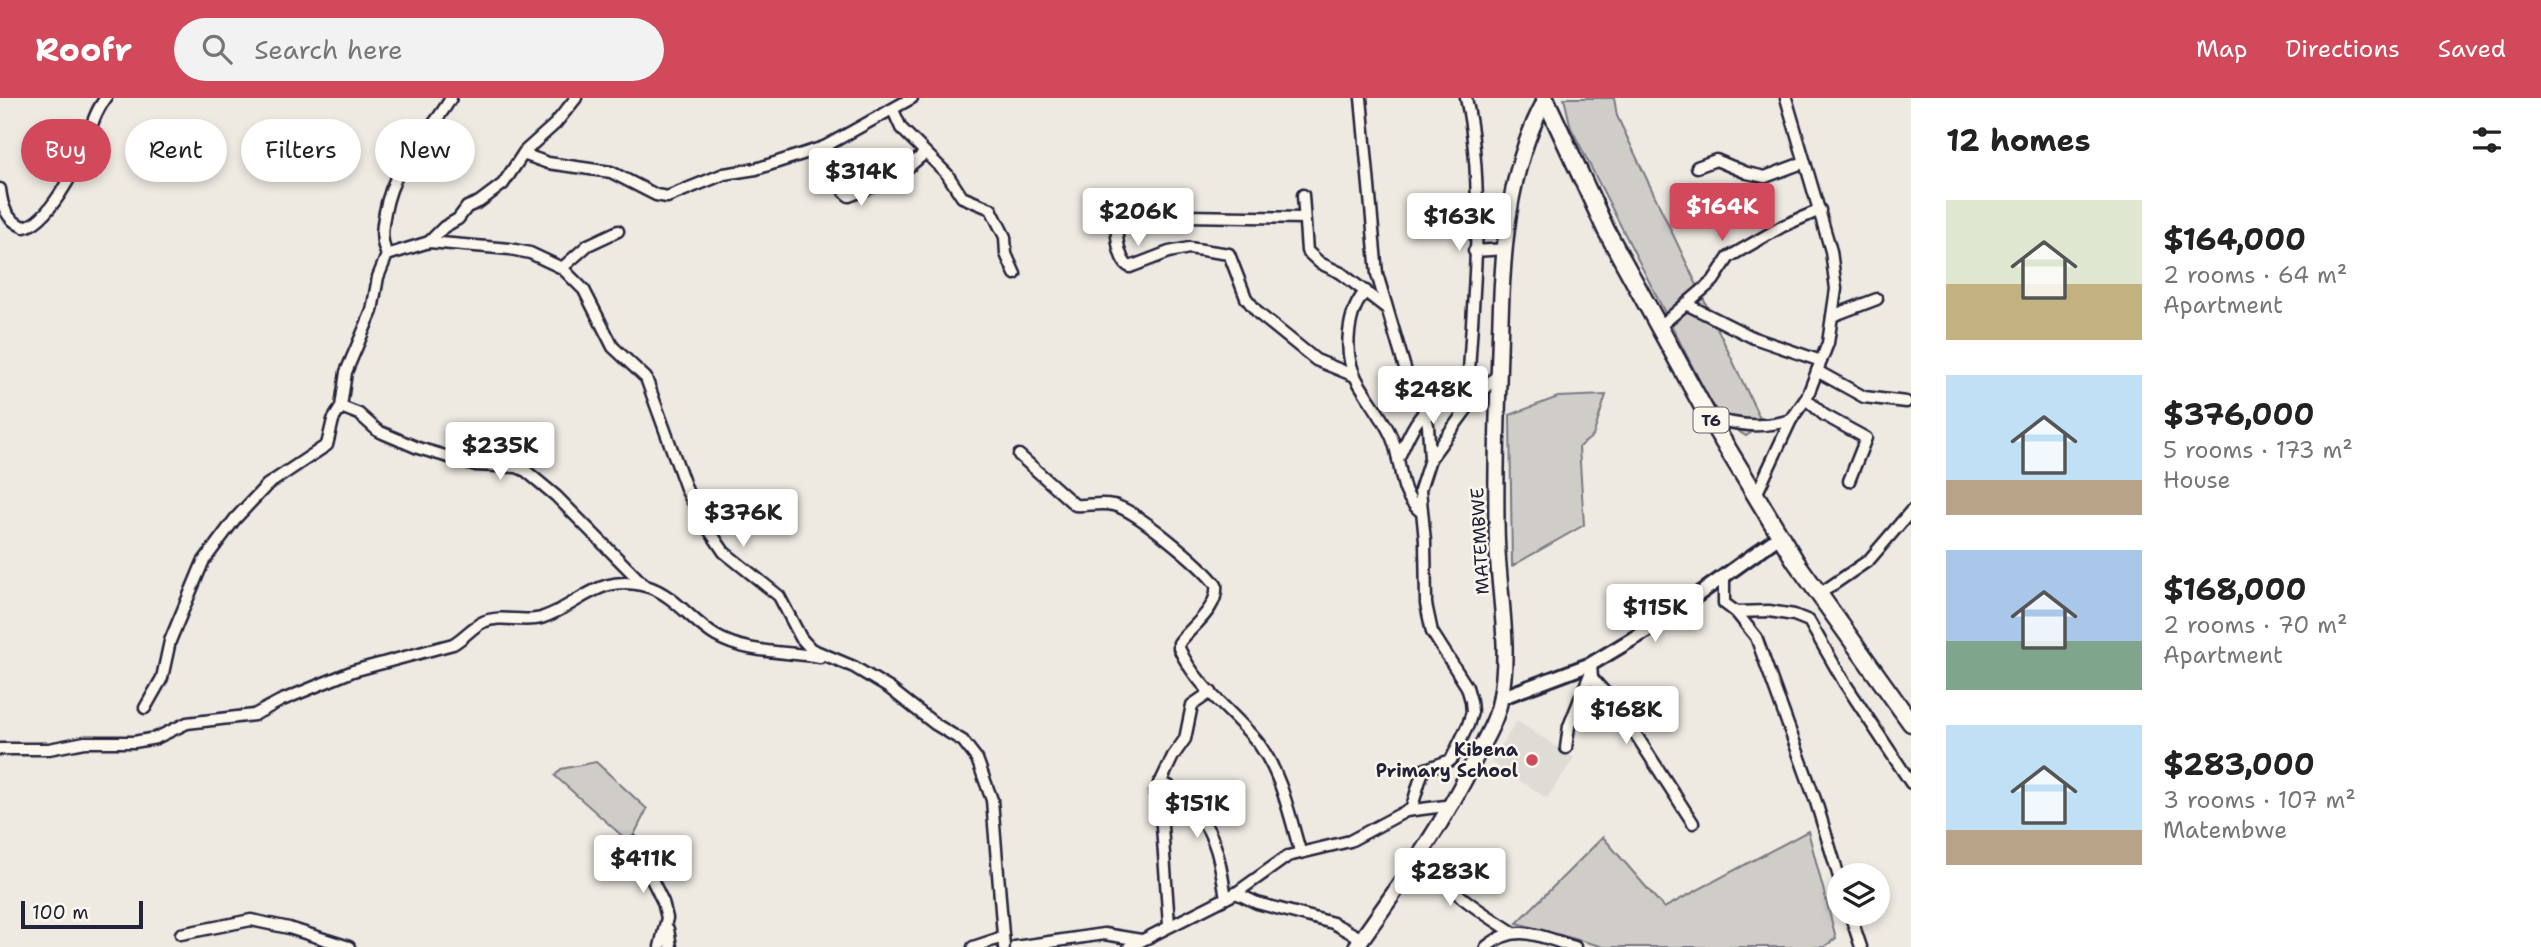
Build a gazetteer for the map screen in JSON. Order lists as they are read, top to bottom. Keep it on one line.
{"streets":{"highway":["T6"],"main road":["MATEMBWE"]},"crossings":[["T6","MATEMBWE"]],"places":["Kibena Primary School"],"scale_bar":"100 m","page":{"header":"Roofr","search":"Search here","nav":["Map","Directions","Saved"],"heading":"12 homes","chip":["Buy","Rent","Filters","New"],"price":["$314K","$164K","$206K","$163K","$248K","$235K","$376K","$115K","$168K","$151K","$411K","$283K"],"list":[{"name":"$164,000","note":"2 rooms · 64 m² · Apartment"},{"name":"$376,000","note":"5 rooms · 173 m² · House"},{"name":"$168,000","note":"2 rooms · 70 m² · Apartment"},{"name":"$283,000","note":"3 rooms · 107 m² · Matembwe"}],"scale":"100 m"}}
